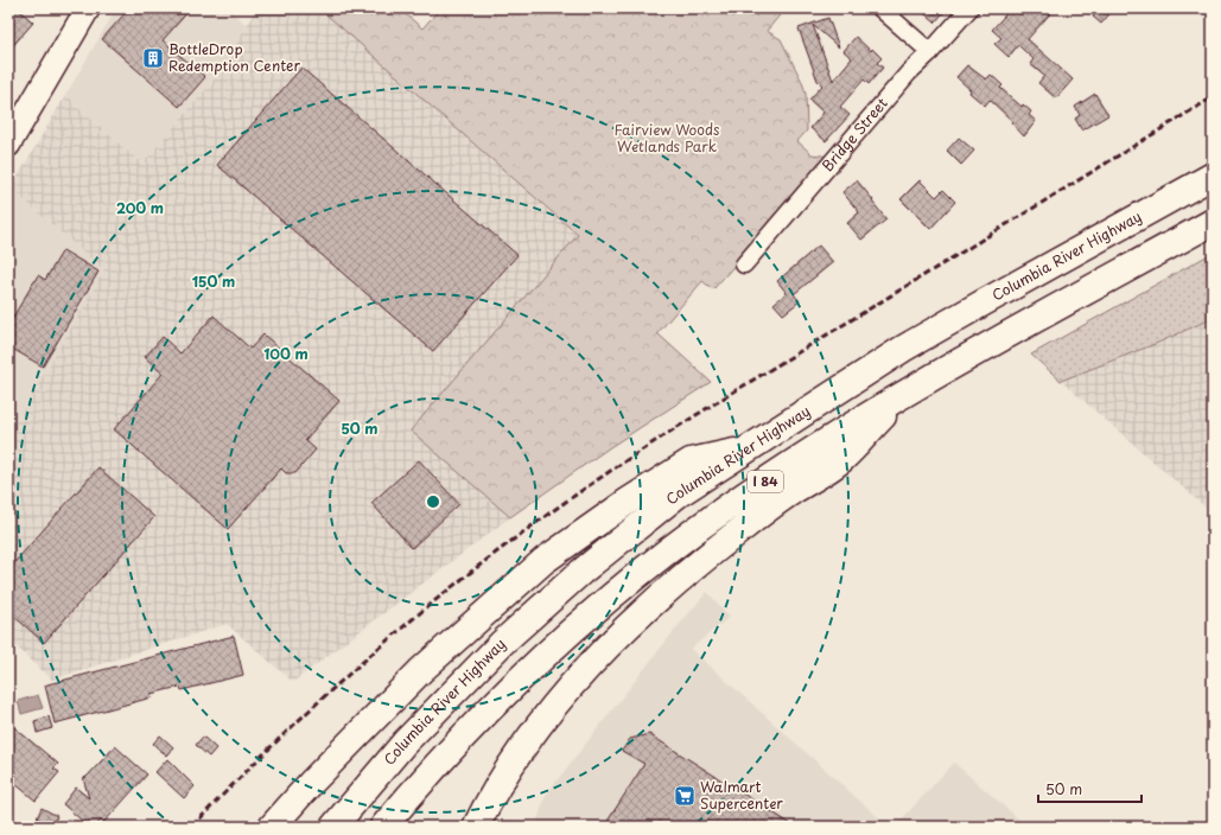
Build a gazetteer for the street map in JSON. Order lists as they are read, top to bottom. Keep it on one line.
{"streets":{"highway":["Columbia River Highway","I 84"],"street":["Bridge Street"]},"parks":["Fairview Woods Wetlands Park"],"places":{"building":["BottleDrop Redemption Center"],"supermarket":["Walmart Supercenter"]},"scale_bar":"50 m","rings":["200 m","150 m","100 m","50 m"]}
